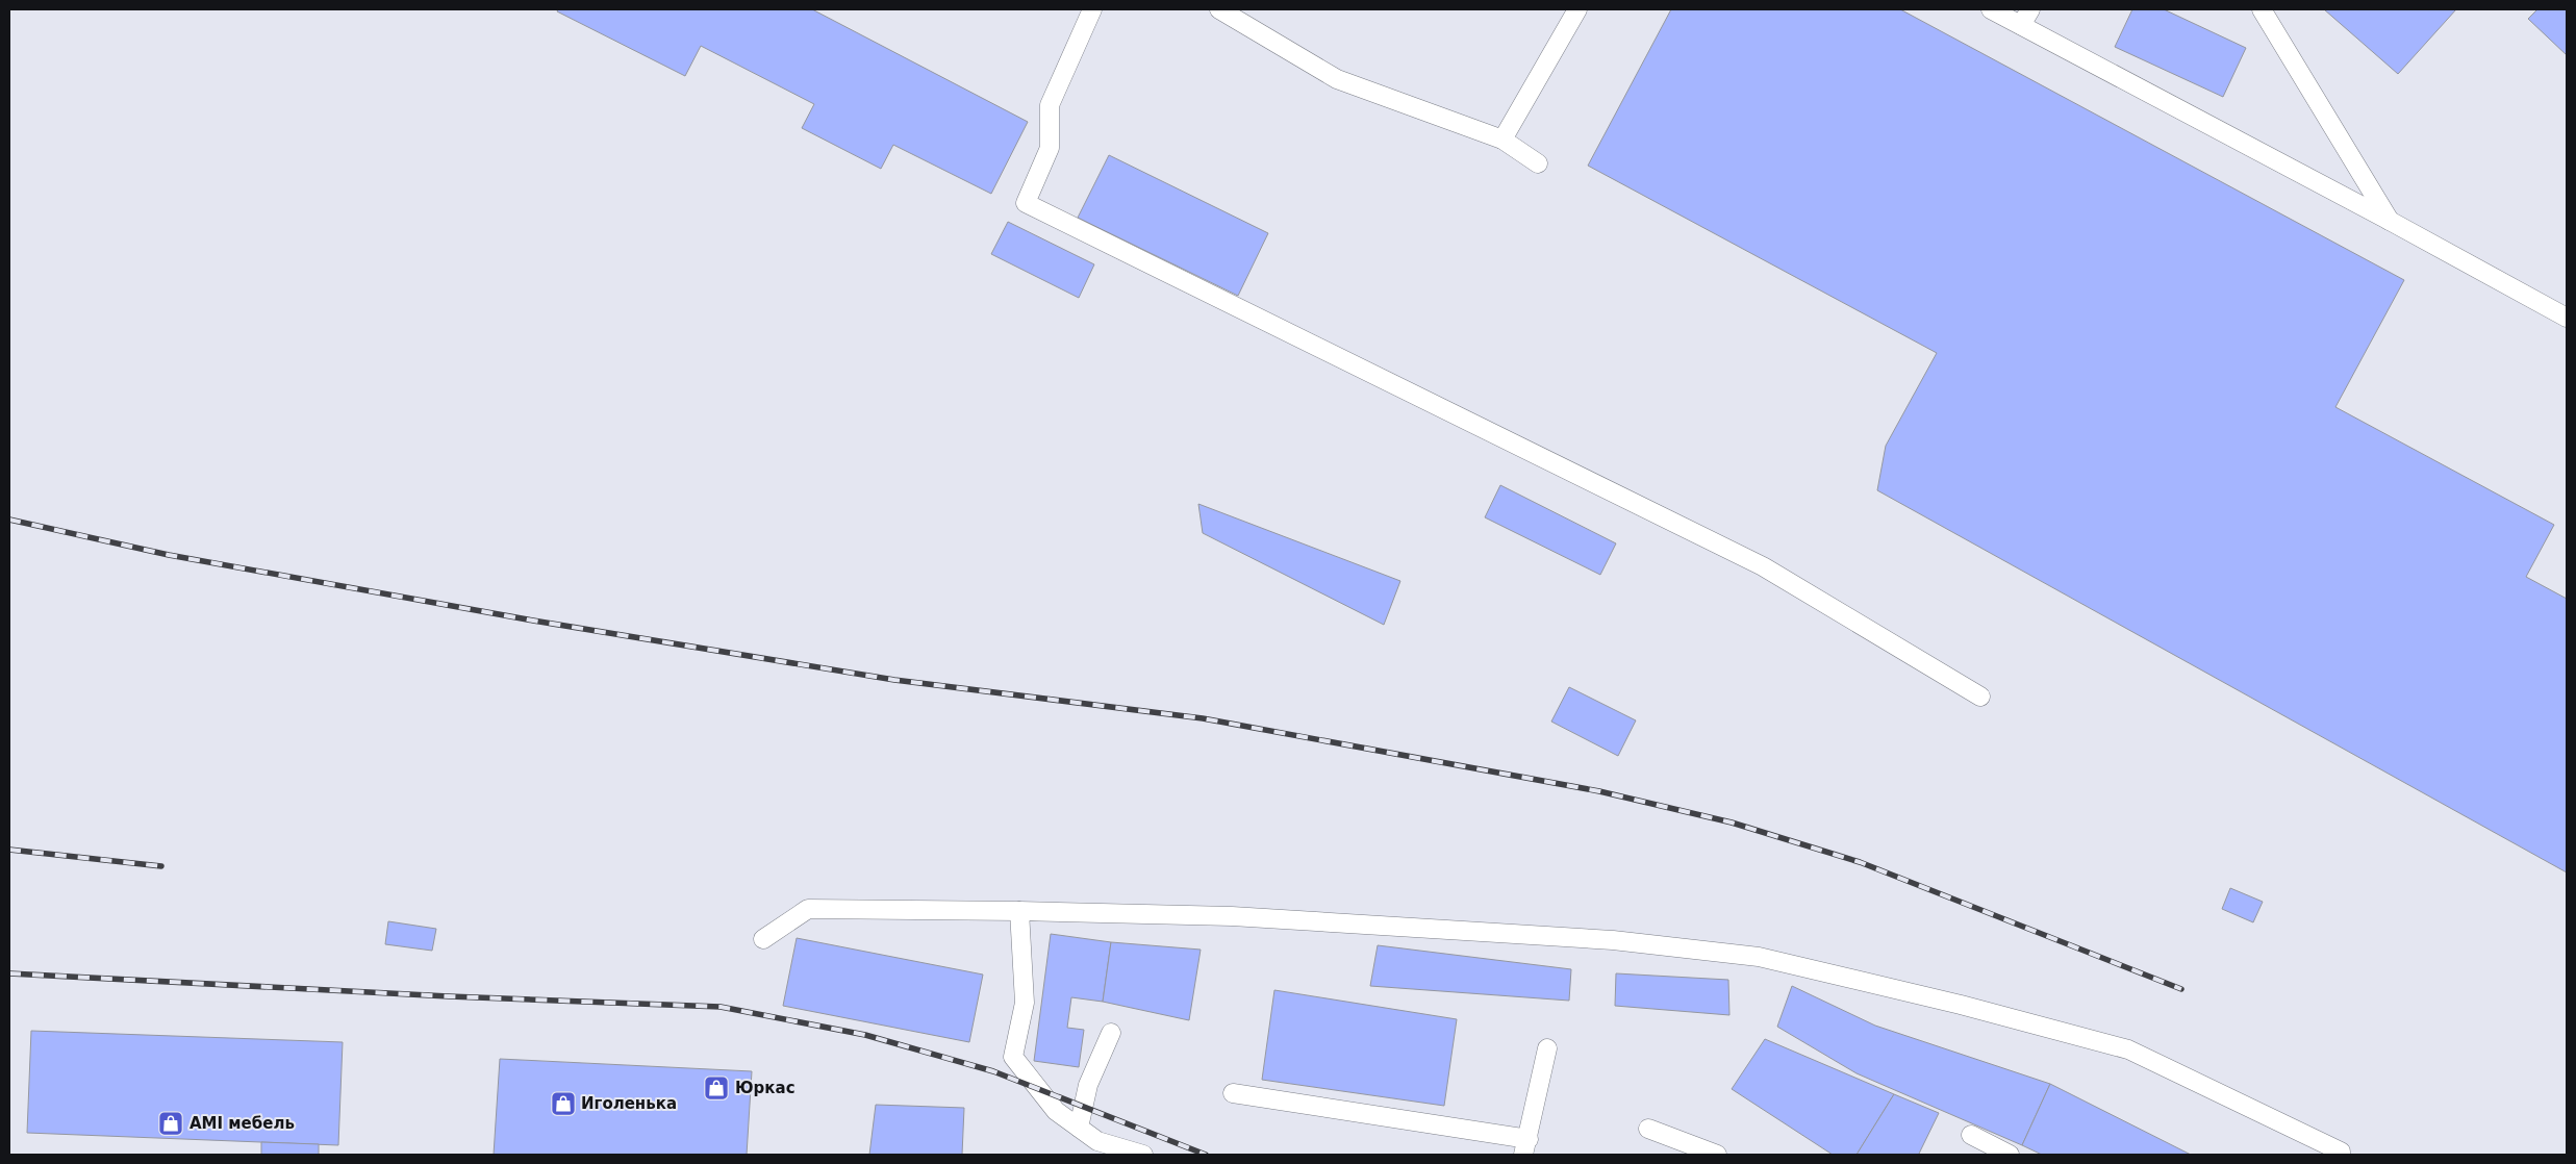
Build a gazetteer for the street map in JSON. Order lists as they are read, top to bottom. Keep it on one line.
{"places":{"shop":["Юркас","Иголенька","AMI мебель"]}}
